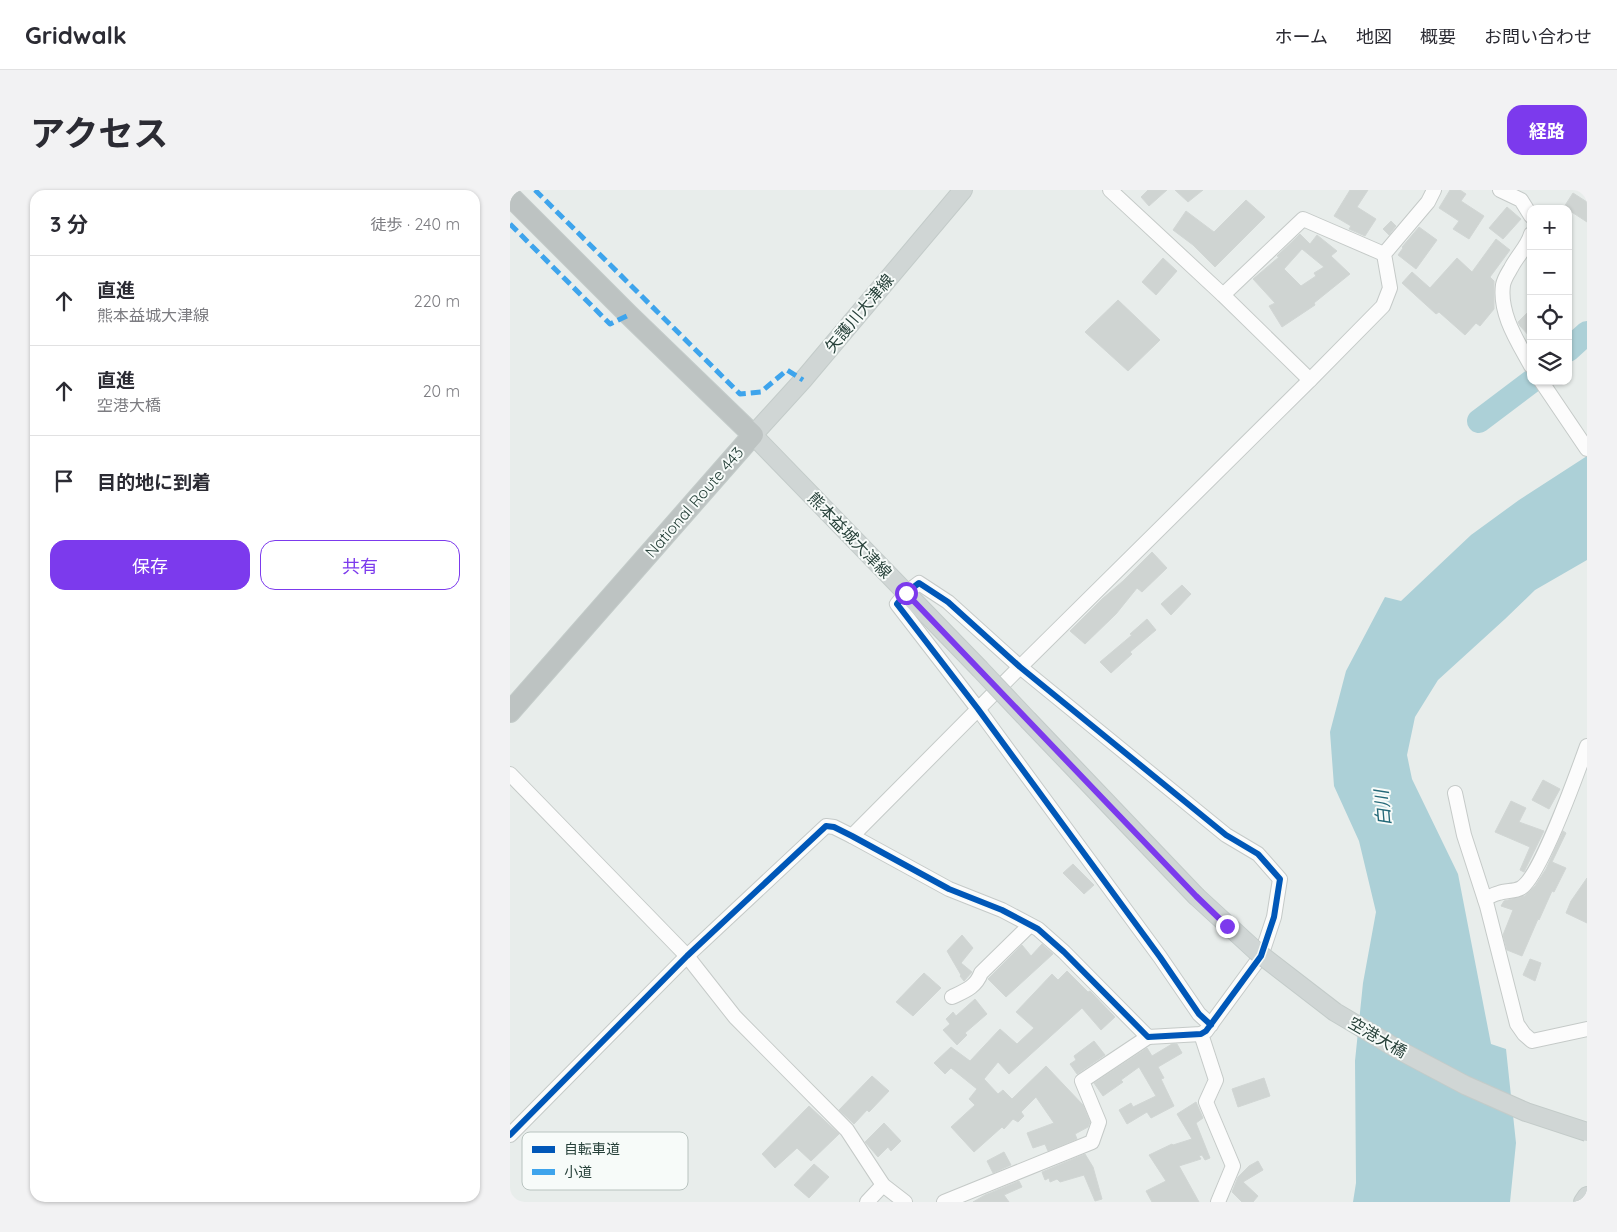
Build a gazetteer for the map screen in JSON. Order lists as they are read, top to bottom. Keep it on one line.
{"streets":{"highway":["National Route 443"],"main road":["矢護川大津線","熊本益城大津線","空港大橋"]},"crossings":[["矢護川大津線","National Route 443"],["矢護川大津線","熊本益城大津線"],["National Route 443","熊本益城大津線"],["熊本益城大津線","空港大橋"]],"water":["白川"],"legend":["自転車道","小道"],"page":{"header":"Gridwalk","nav":["ホーム","地図","概要","お問い合わせ"],"title":"アクセス","buttons":["経路",["保存","共有"]],"heading":["3 分","徒歩 · 240 m"],"map_buttons":["+","−"],"list":[["直進","熊本益城大津線","220 m"],["直進","空港大橋","20 m"],"目的地に到着"]}}
